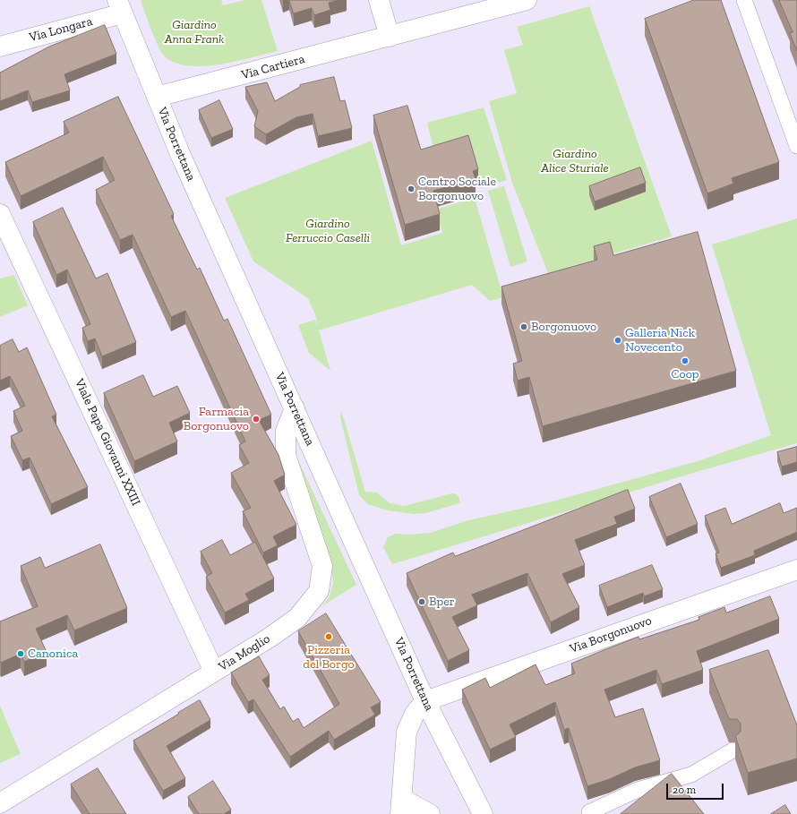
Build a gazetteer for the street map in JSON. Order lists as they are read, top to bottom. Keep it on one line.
{"streets":{"street":["Via Longara","Via Cartiera","Via Porrettana","Viale Papa Giovanni XXIII","Via Borgonuovo","Via Moglio"]},"crossings":[["Via Longara","Via Porrettana"],["Via Cartiera","Via Porrettana"],["Via Porrettana","Via Borgonuovo"],["Via Porrettana","Via Moglio"],["Viale Papa Giovanni XXIII","Via Moglio"]],"parks":["Giardino Anna Frank","Giardino Alice Sturiale","Giardino Ferruccio Caselli"],"places":["Centro Sociale Borgonuovo","Borgonuovo","Galleria Nick Novecento","Coop","Farmacia Borgonuovo","Bper","Pizzeria del Borgo","Canonica"],"scale_bar":"20 m"}
